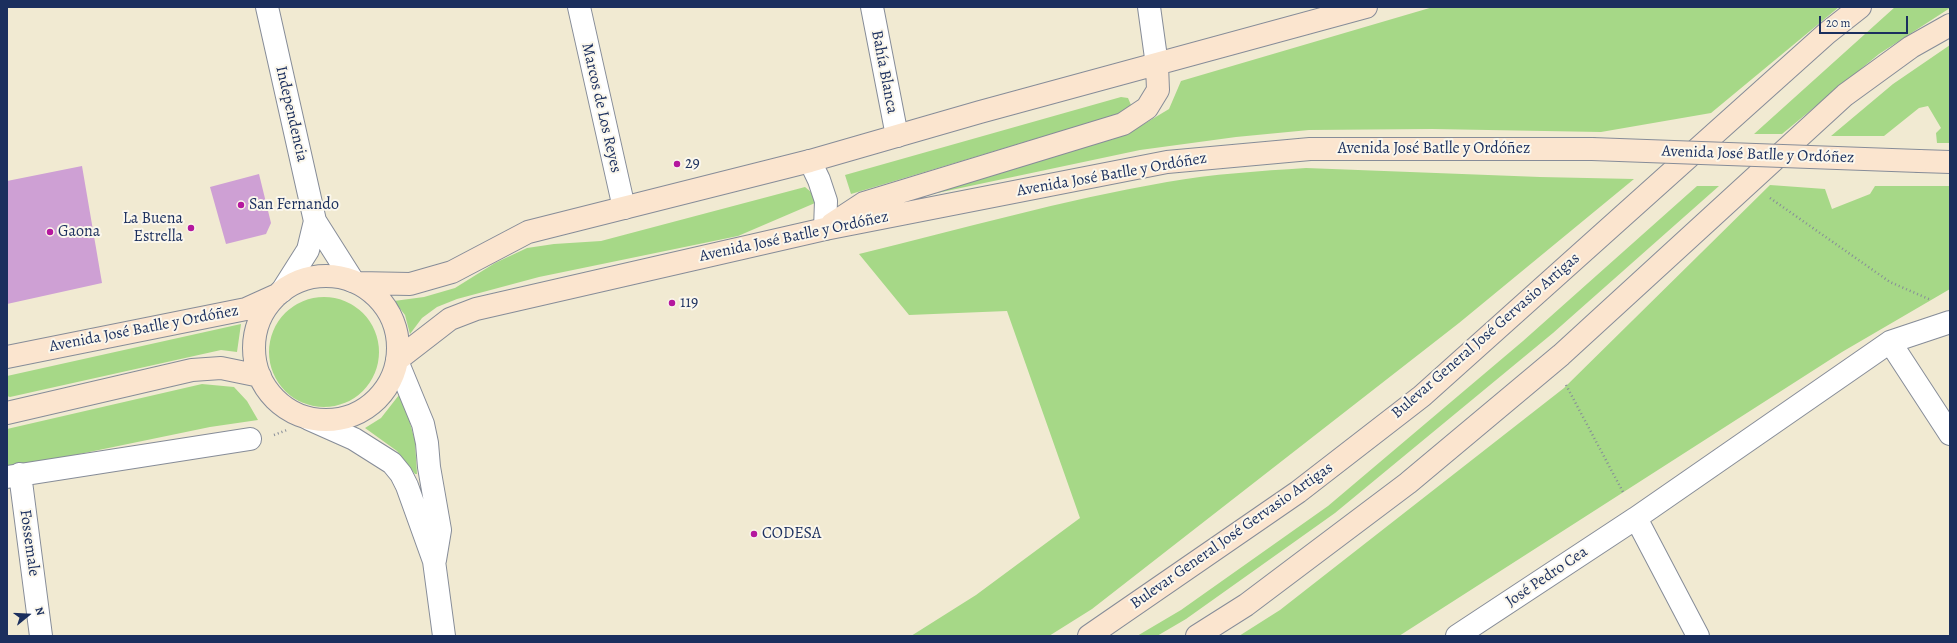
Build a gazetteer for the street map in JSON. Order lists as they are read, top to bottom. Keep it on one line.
{"streets":{"main road":["Avenida José Batlle y Ordóñez","Bulevar General José Gervasio Artigas"],"street":["Bahía Blanca","Marcos de Los Reyes","Independencia","Fossemale","José Pedro Cea"]},"crossings":[["Independencia","Avenida José Batlle y Ordóñez"]],"places":["29","San Fernando","La Buena Estrella","Gaona","119","CODESA"],"scale_bar":"20 m","north":"right"}
